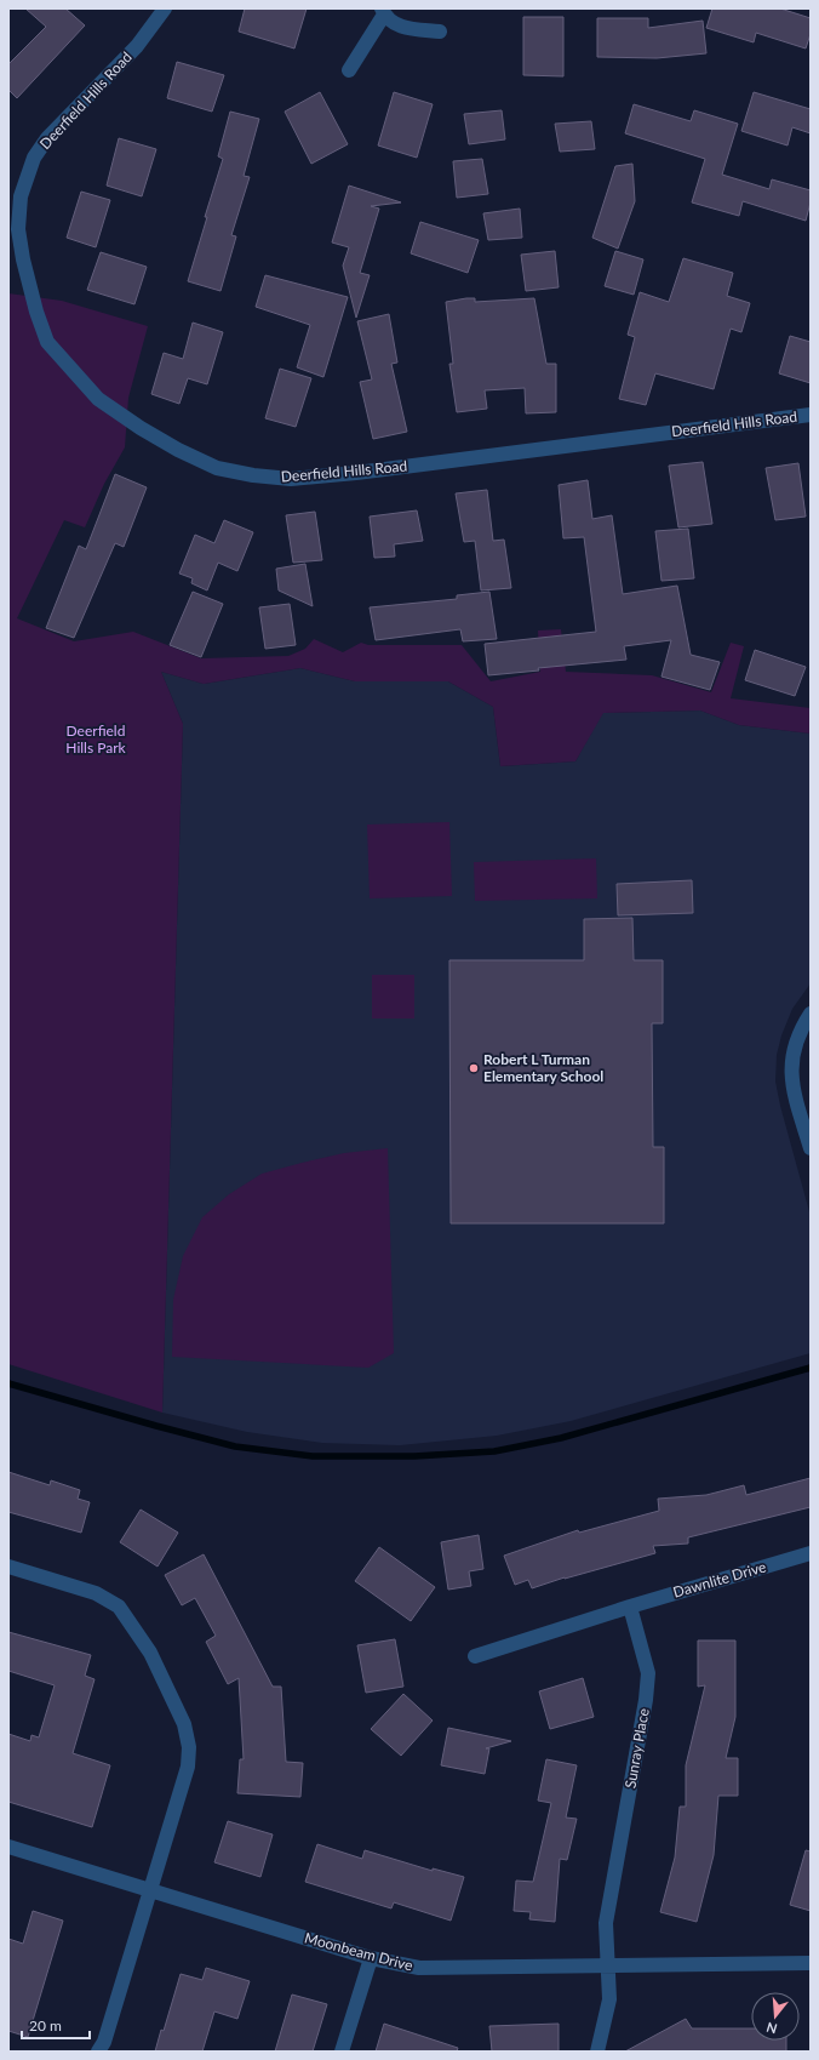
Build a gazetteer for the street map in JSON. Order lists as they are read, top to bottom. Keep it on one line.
{"streets":{"street":["Deerfield Hills Road","Dawnlite Drive","Sunray Place","Moonbeam Drive"]},"crossings":[["Dawnlite Drive","Sunray Place"],["Sunray Place","Moonbeam Drive"]],"parks":["Deerfield Hills Park"],"places":["Robert L Turman Elementary School"],"scale_bar":"20 m","north":"bottom"}
